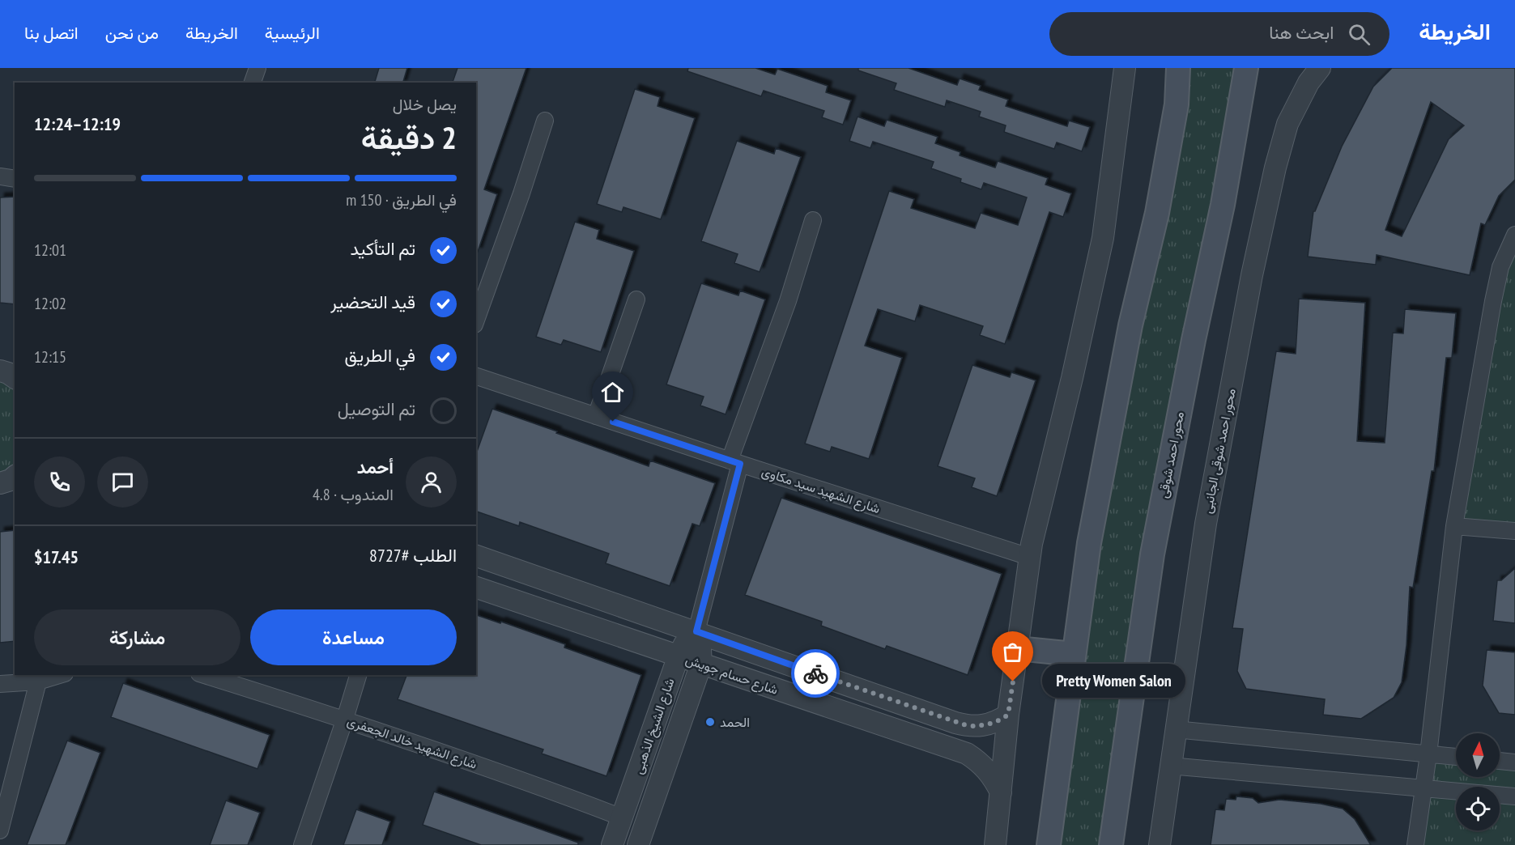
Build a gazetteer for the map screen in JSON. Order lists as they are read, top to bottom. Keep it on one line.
{"streets":{"main road":["محور احمد شوقى"],"street":["محور احمد شوقى الجانبى","شارع الشهيد سيد مكاوى","شارع حسام جويش","شارع الشيخ الذهبى","شارع الشهيد خالد الجعفرى"]},"crossings":[["شارع حسام جويش","شارع الشيخ الذهبى"],["شارع الشيخ الذهبى","شارع الشهيد خالد الجعفرى"]],"places":["Pretty Women Salon","الحمد"],"north":"top","page":{"header":"الخريطة","search":"ابحث هنا","nav":["الرئيسية","الخريطة","من نحن","اتصل بنا"],"heading":["2 دقيقة","يصل خلال","12:19–12:24"],"panel":["أحمد","المندوب · 4.8","الطلب #8727","$17.45"],"bar":"في الطريق · 150 m","list":[["تم التأكيد","12:01"],["قيد التحضير","12:02"],["في الطريق","12:15"],"تم التوصيل"],"buttons":["مساعدة","مشاركة"],"bubble":"Pretty Women Salon"}}
